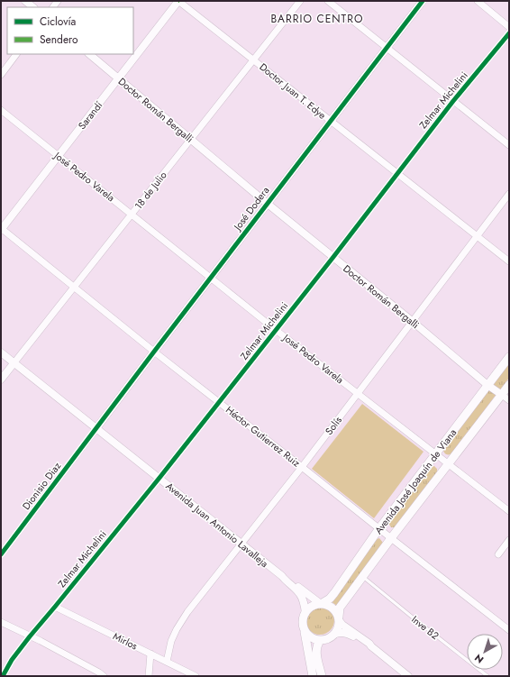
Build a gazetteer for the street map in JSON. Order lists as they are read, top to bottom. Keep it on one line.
{"streets":{"main road":["Avenida José Joaquín de Viana"],"street":["Doctor Juan T. Edye","Zelmar Michelini","Doctor Román Bergalli","Sarandí","José Pedro Varela","18 de Julio","José Dodera","Solís","Héctor Gutierrez Ruiz","Dionisio Diaz","Avenida Juan Antonio Lavalleja","Mirlos"],"lane":["Inve B2"]},"crossings":[["Doctor Juan T. Edye","Zelmar Michelini"],["Doctor Juan T. Edye","Sarandí"],["Doctor Juan T. Edye","18 de Julio"],["Doctor Juan T. Edye","José Dodera"],["Doctor Juan T. Edye","Solís"],["Zelmar Michelini","Doctor Román Bergalli"],["Zelmar Michelini","José Pedro Varela"],["Zelmar Michelini","Héctor Gutierrez Ruiz"],["Zelmar Michelini","Avenida Juan Antonio Lavalleja"],["Zelmar Michelini","Mirlos"],["Doctor Román Bergalli","Sarandí"],["Doctor Román Bergalli","18 de Julio"],["Doctor Román Bergalli","José Dodera"],["Doctor Román Bergalli","Solís"],["Doctor Román Bergalli","Avenida José Joaquín de Viana"],["Sarandí","José Pedro Varela"],["Sarandí","Héctor Gutierrez Ruiz"],["José Pedro Varela","18 de Julio"],["José Pedro Varela","José Dodera"],["José Pedro Varela","Solís"],["José Pedro Varela","Avenida José Joaquín de Viana"],["18 de Julio","Héctor Gutierrez Ruiz"],["18 de Julio","Avenida Juan Antonio Lavalleja"],["José Dodera","Héctor Gutierrez Ruiz"],["José Dodera","Dionisio Diaz"],["José Dodera","Avenida Juan Antonio Lavalleja"],["Solís","Héctor Gutierrez Ruiz"],["Solís","Avenida Juan Antonio Lavalleja"],["Solís","Mirlos"],["Héctor Gutierrez Ruiz","Avenida José Joaquín de Viana"],["Avenida José Joaquín de Viana","Avenida Juan Antonio Lavalleja"],["Avenida José Joaquín de Viana","Inve B2"],["Dionisio Diaz","Avenida Juan Antonio Lavalleja"]],"districts":["BARRIO CENTRO"],"legend":["Ciclovía","Sendero"],"north":"bottom left"}
